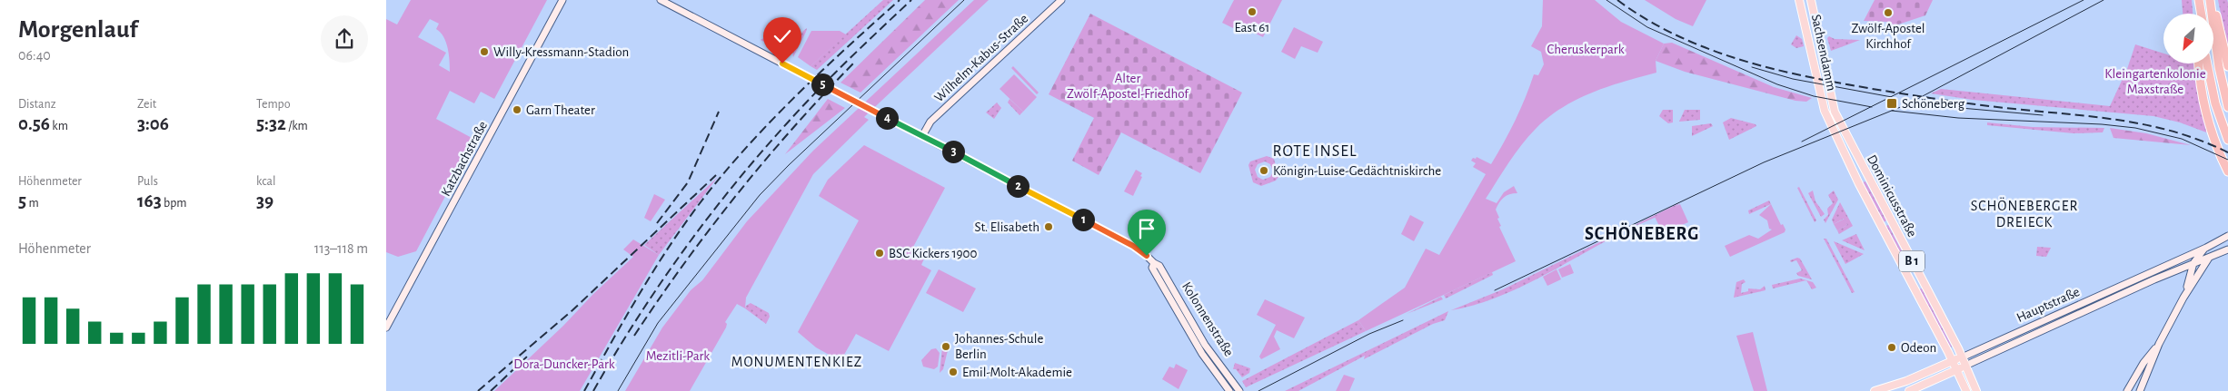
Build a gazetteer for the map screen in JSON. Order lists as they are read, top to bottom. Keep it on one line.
{"streets":{"main road":["Sachsendamm","Wilhelm-Kabus-Straße","Katzbachstraße","Dominicusstraße","B 1","Hauptstraße","Kolonnenstraße"]},"crossings":[["Sachsendamm","Dominicusstraße"],["Wilhelm-Kabus-Straße","Kolonnenstraße"],["Dominicusstraße","Hauptstraße"]],"districts":["ROTE INSEL","SCHÖNEBERGER DREIECK","SCHÖNEBERG","MONUMENTENKIEZ"],"parks":["Cheruskerpark","Kleingartenkolonie Maxstraße","Alter Zwölf-Apostel-Friedhof","Mezitli-Park","Dora-Duncker-Park"],"places":{"other":["East 61","Zwölf-Apostel Kirchhof","Willy-Kressmann-Stadion","Garn Theater","Königin-Luise-Gedächtniskirche","St. Elisabeth","BSC Kickers 1900","Johannes-Schule Berlin","Odeon","Emil-Molt-Akademie"],"transit":["Schöneberg"]},"north":"bottom left","page":{"heading":["Morgenlauf","06:40"],"pins":["5","4","3","2","1"],"stats":[["Distanz","0.56 km"],["Zeit","3:06"],["Tempo","5:32 /km"],["Höhenmeter","5 m"],["Puls","163 bpm"],["kcal","39"]],"chart":["Höhenmeter","113–118 m"]}}
